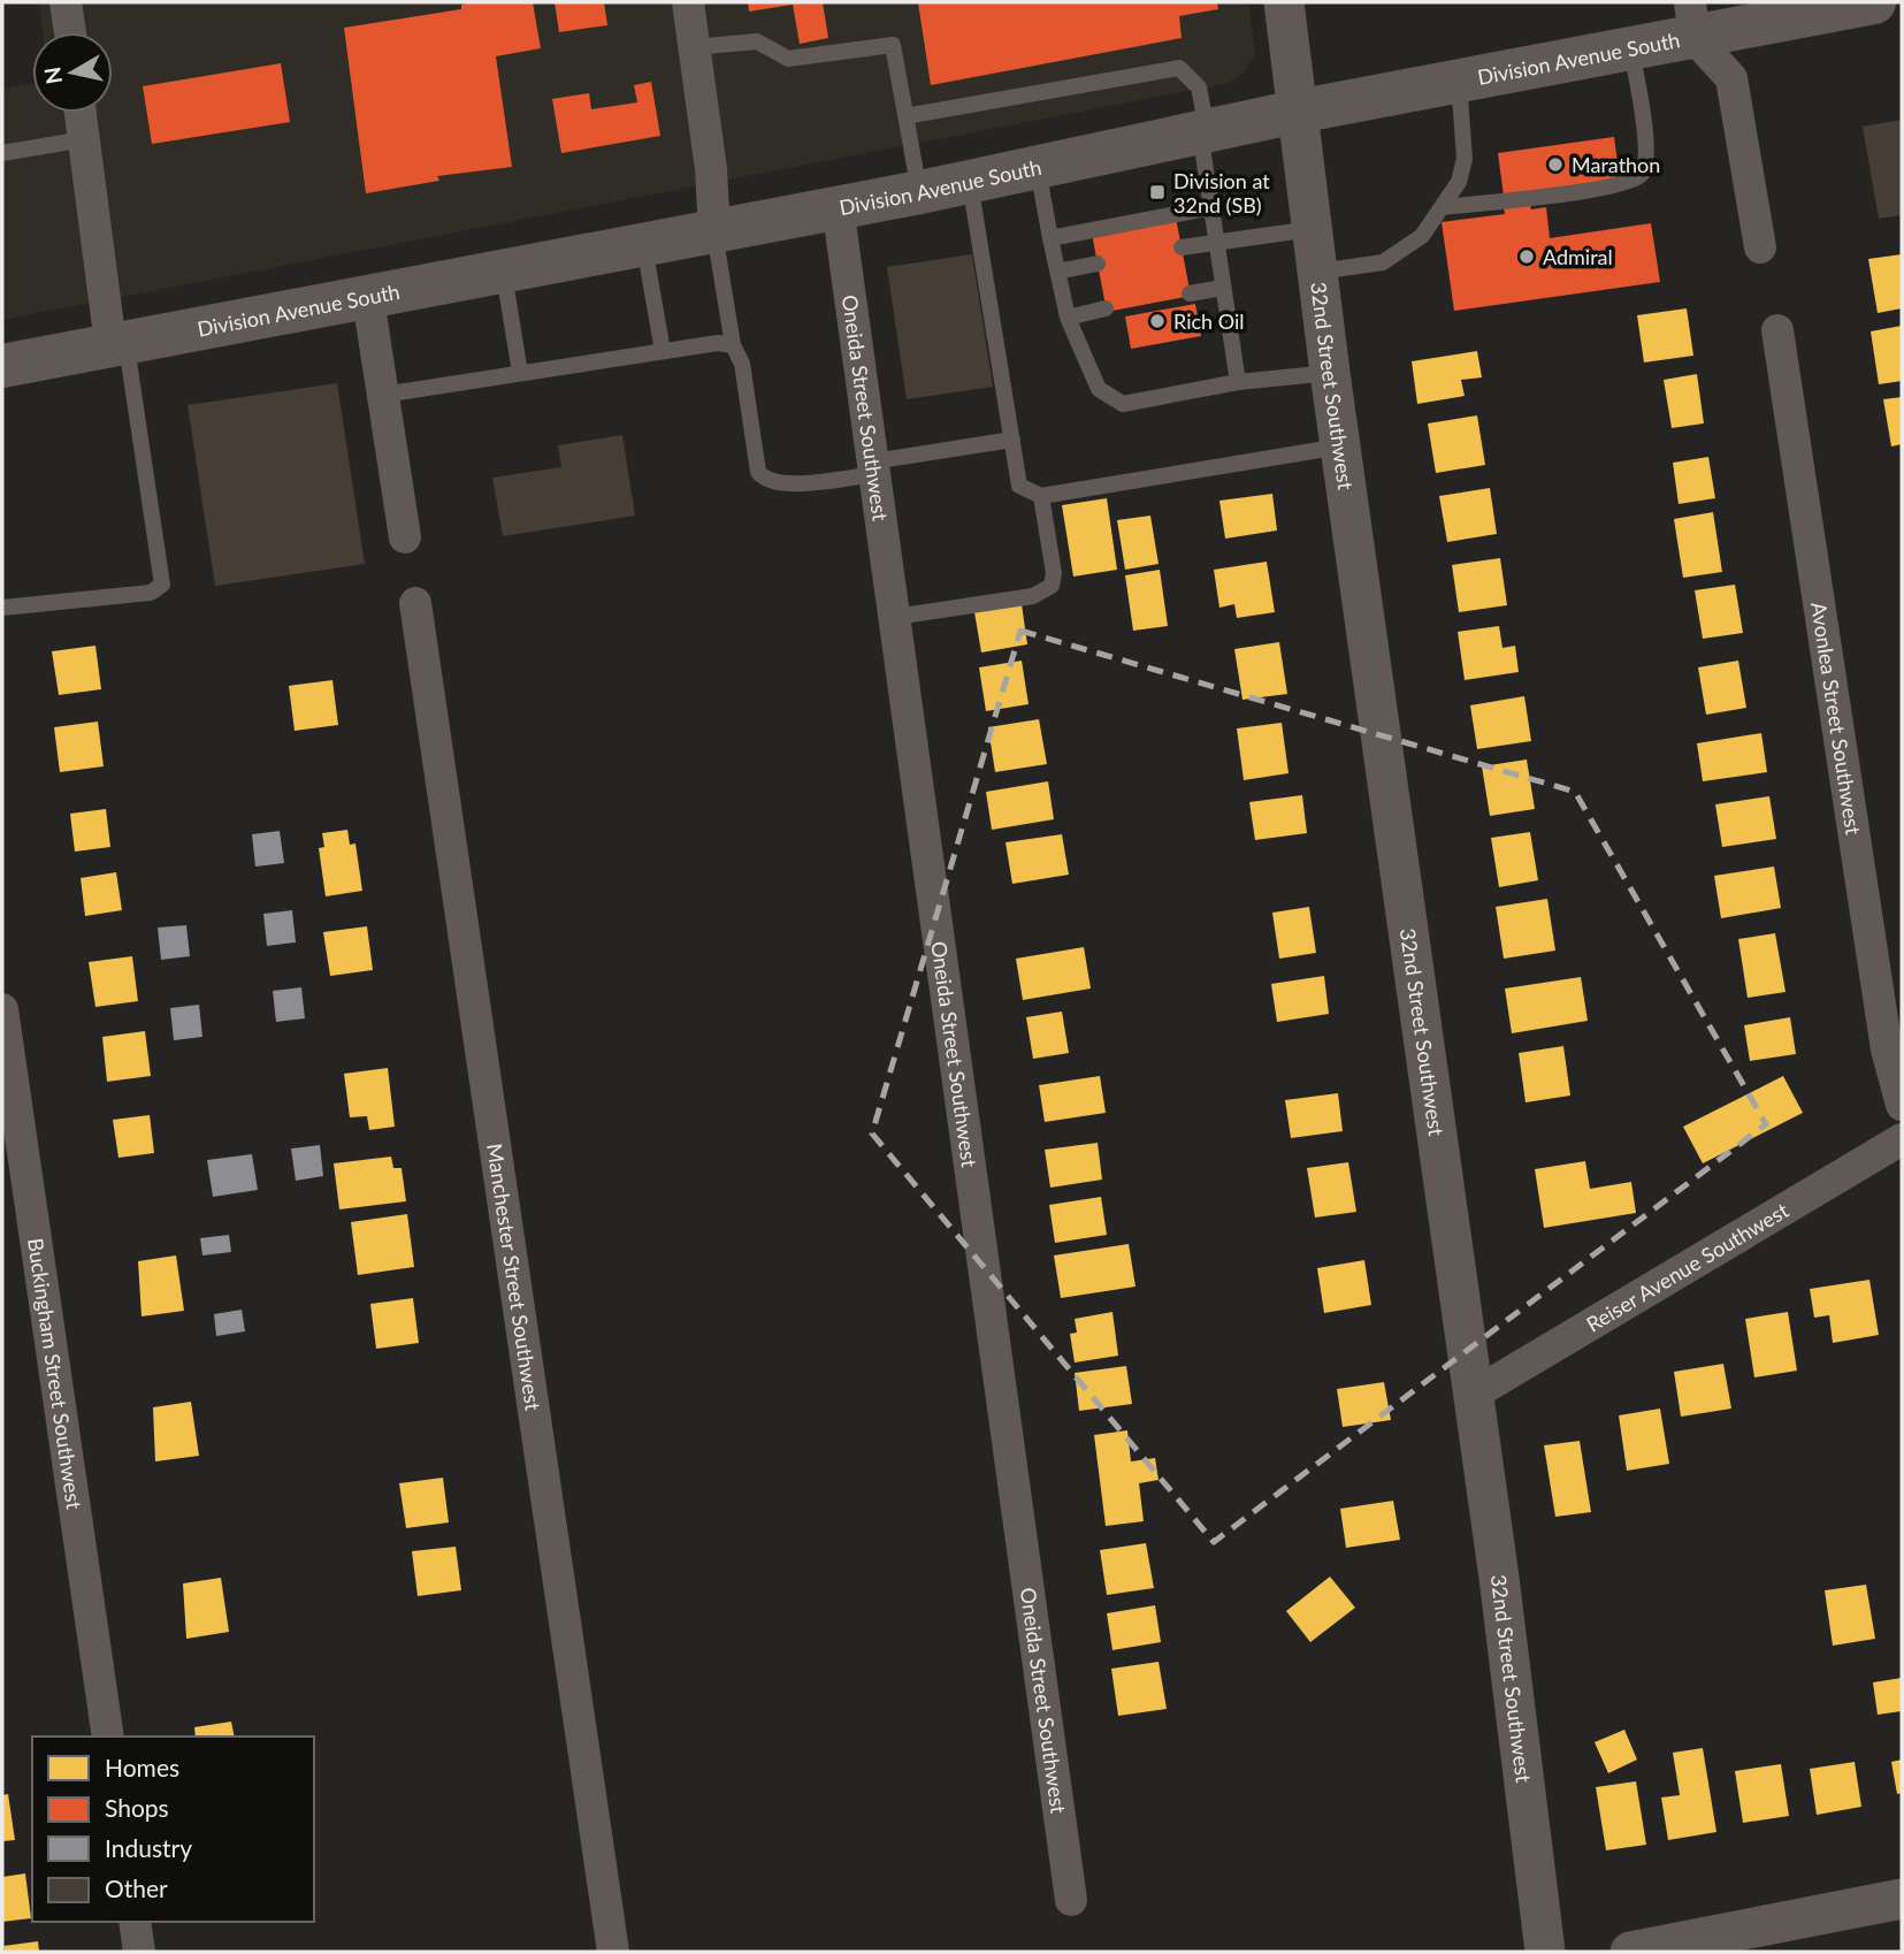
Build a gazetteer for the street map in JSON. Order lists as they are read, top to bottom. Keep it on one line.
{"streets":{"main road":["Division Avenue South"],"street":["32nd Street Southwest","Oneida Street Southwest","Avonlea Street Southwest","Reiser Avenue Southwest","Manchester Street Southwest","Buckingham Street Southwest"]},"crossings":[["Division Avenue South","32nd Street Southwest"],["Division Avenue South","Oneida Street Southwest"],["32nd Street Southwest","Reiser Avenue Southwest"]],"places":{"other":["Marathon","Admiral","Rich Oil"],"transit":["Division at 32nd (SB)"]},"legend":["Homes","Shops","Industry","Other"],"north":"left"}
